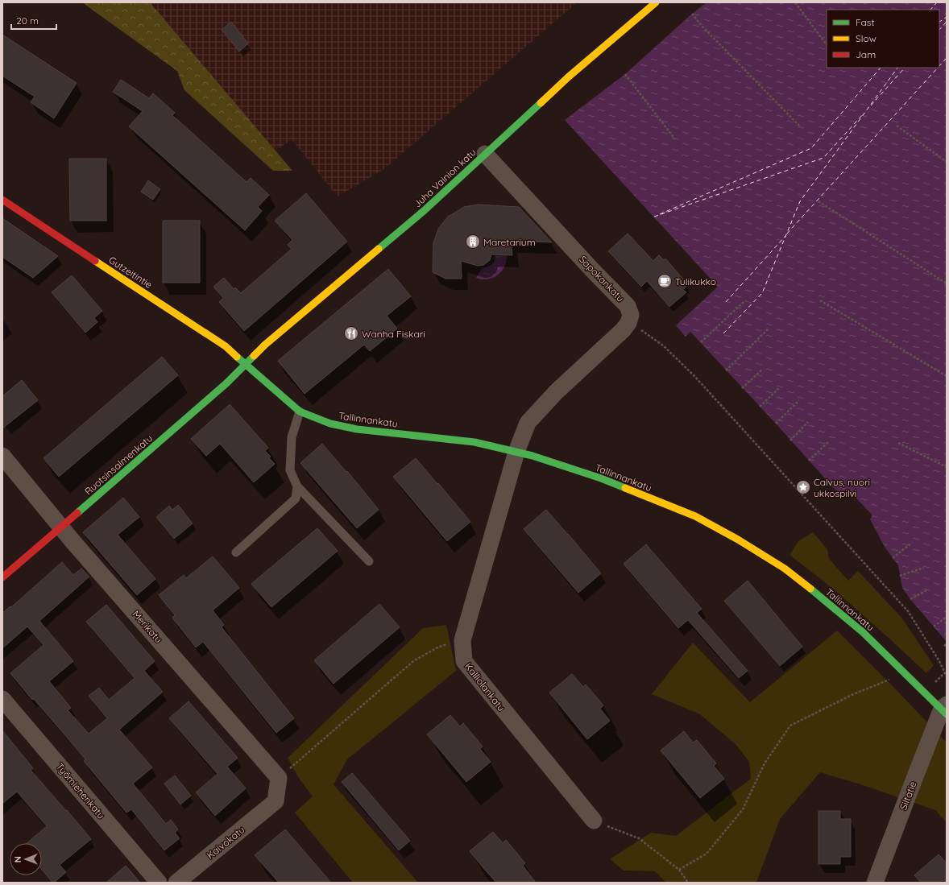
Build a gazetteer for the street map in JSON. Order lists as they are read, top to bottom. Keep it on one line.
{"streets":{"street":["Juha Vainion katu","Gutzeitintie","Sapokankatu","Tallinnankatu","Ruotsinsalmenkatu","Merikatu","Kalliolankatu","Työmiehenkatu","Siltatie","Kaivokatu"]},"crossings":[["Juha Vainion katu","Gutzeitintie"],["Juha Vainion katu","Sapokankatu"],["Juha Vainion katu","Tallinnankatu"],["Juha Vainion katu","Ruotsinsalmenkatu"],["Gutzeitintie","Tallinnankatu"],["Gutzeitintie","Ruotsinsalmenkatu"],["Tallinnankatu","Ruotsinsalmenkatu"],["Tallinnankatu","Kalliolankatu"],["Tallinnankatu","Siltatie"],["Ruotsinsalmenkatu","Merikatu"],["Merikatu","Kaivokatu"]],"places":{"building":["Maretarium"],"cafe":["Tulikukko"],"restaurant":["Wanha Fiskari"],"place":["Calvus, nuori ukkospilvi"]},"legend":["Fast","Slow","Jam"],"scale_bar":"20 m","north":"left"}
